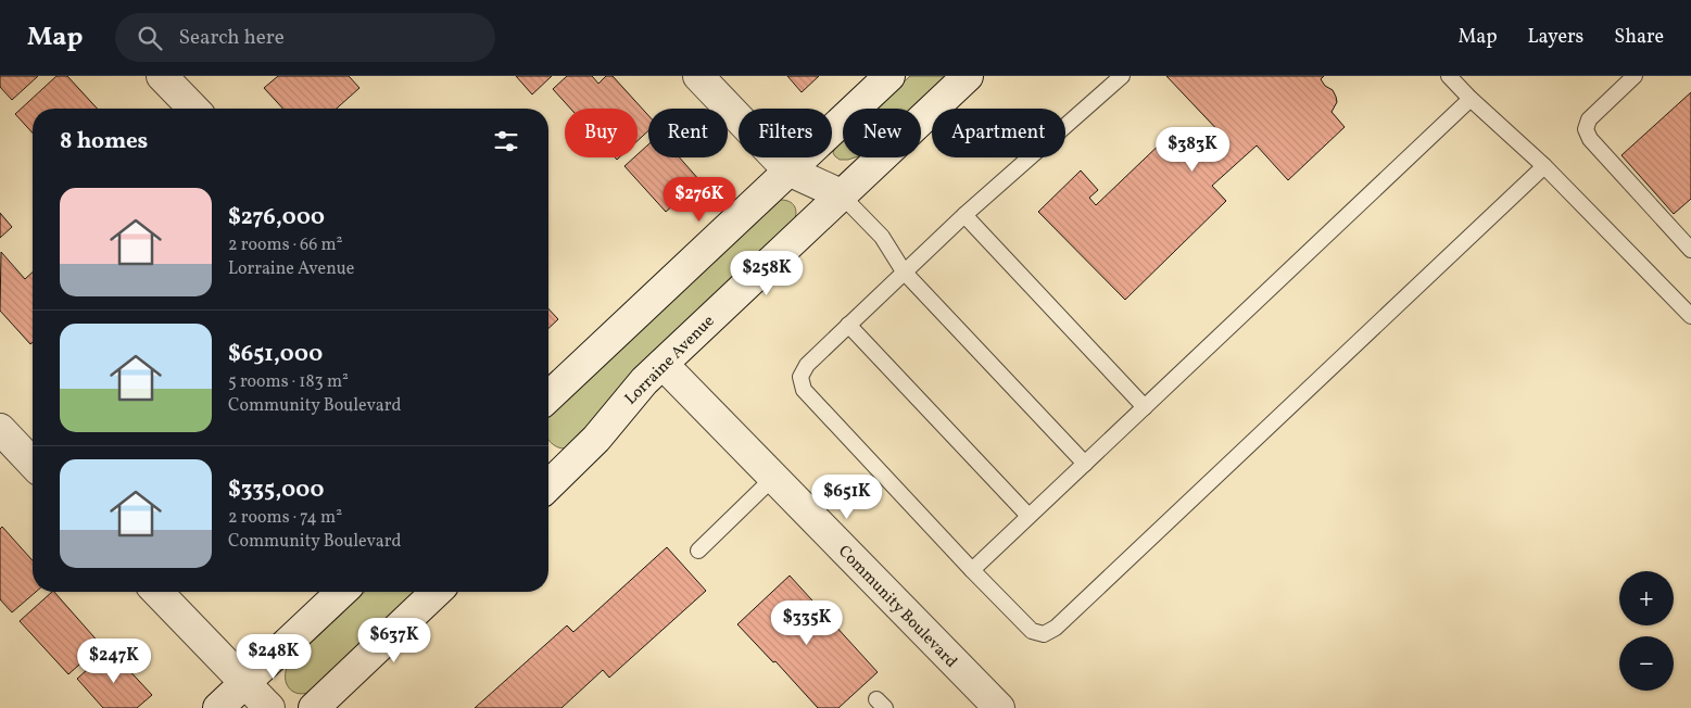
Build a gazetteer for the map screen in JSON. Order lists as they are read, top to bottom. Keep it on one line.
{"streets":{"street":["Lorraine Avenue","Community Boulevard"]},"crossings":[["Lorraine Avenue","Community Boulevard"]],"page":{"header":"Map","search":"Search here","nav":["Map","Layers","Share"],"chip":["Buy","Rent","Filters","New","Apartment"],"heading":"8 homes","price":["$383K","$276K","$258K","$651K","$335K","$637K","$248K","$247K"],"list":[{"name":"$276,000","note":"2 rooms · 66 m² · Lorraine Avenue"},{"name":"$651,000","note":"5 rooms · 183 m² · Community Boulevard"},{"name":"$335,000","note":"2 rooms · 74 m² · Community Boulevard"}],"map_buttons":["+","−"]}}
